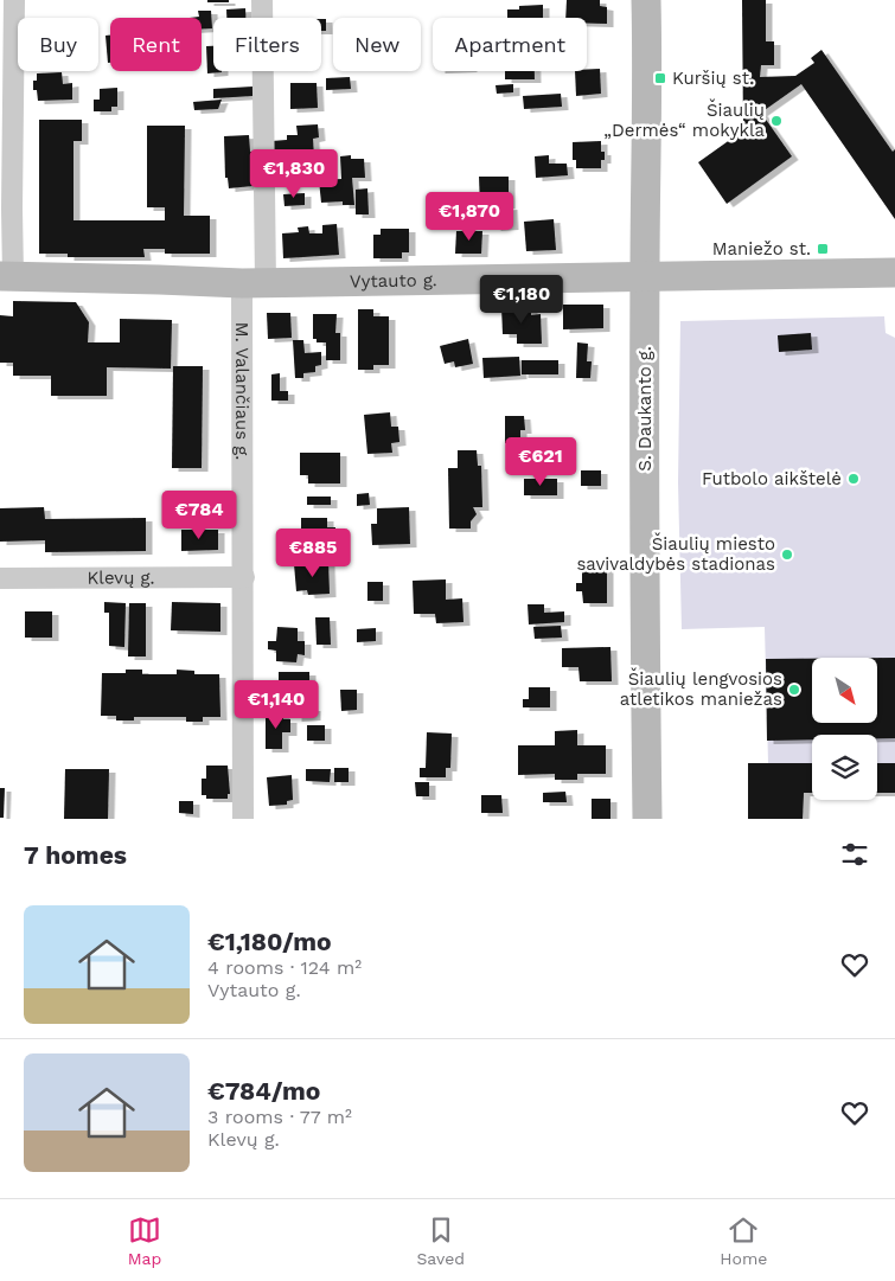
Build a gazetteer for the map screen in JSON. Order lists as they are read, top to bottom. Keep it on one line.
{"streets":{"main road":["Vytauto g.","S. Daukanto g."],"street":["M. Valančiaus g.","Klevų g."]},"crossings":[["Vytauto g.","M. Valančiaus g."],["Vytauto g.","S. Daukanto g."],["M. Valančiaus g.","Klevų g."]],"places":{"transit":["Kuršių st.","Maniežo st."],"other":["Šiaulių „Dermės“ mokykla","Futbolo aikštelė","Šiaulių miesto savivaldybės stadionas","Šiaulių lengvosios atletikos maniežas"]},"north":"bottom right","page":{"chip":["Buy","Rent","Filters","New","Apartment"],"price":["€1,830","€1,870","€1,180","€621","€784","€885","€1,140"],"heading":"7 homes","list":[{"name":"€1,180/mo","note":"4 rooms · 124 m² · Vytauto g."},{"name":"€784/mo","note":"3 rooms · 77 m² · Klevų g."}],"tabs":["Map","Saved","Home"]}}
